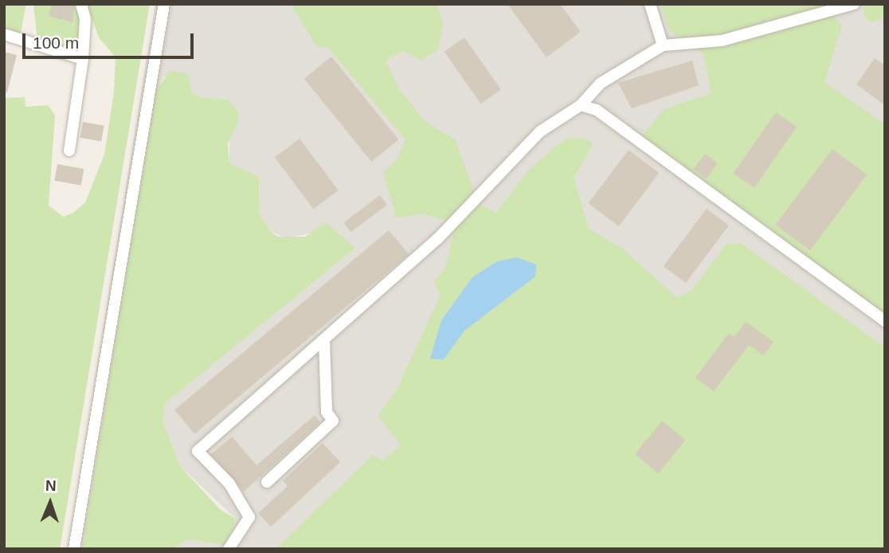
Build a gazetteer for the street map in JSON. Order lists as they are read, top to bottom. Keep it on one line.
{"scale_bar":"100 m","north":"top"}
